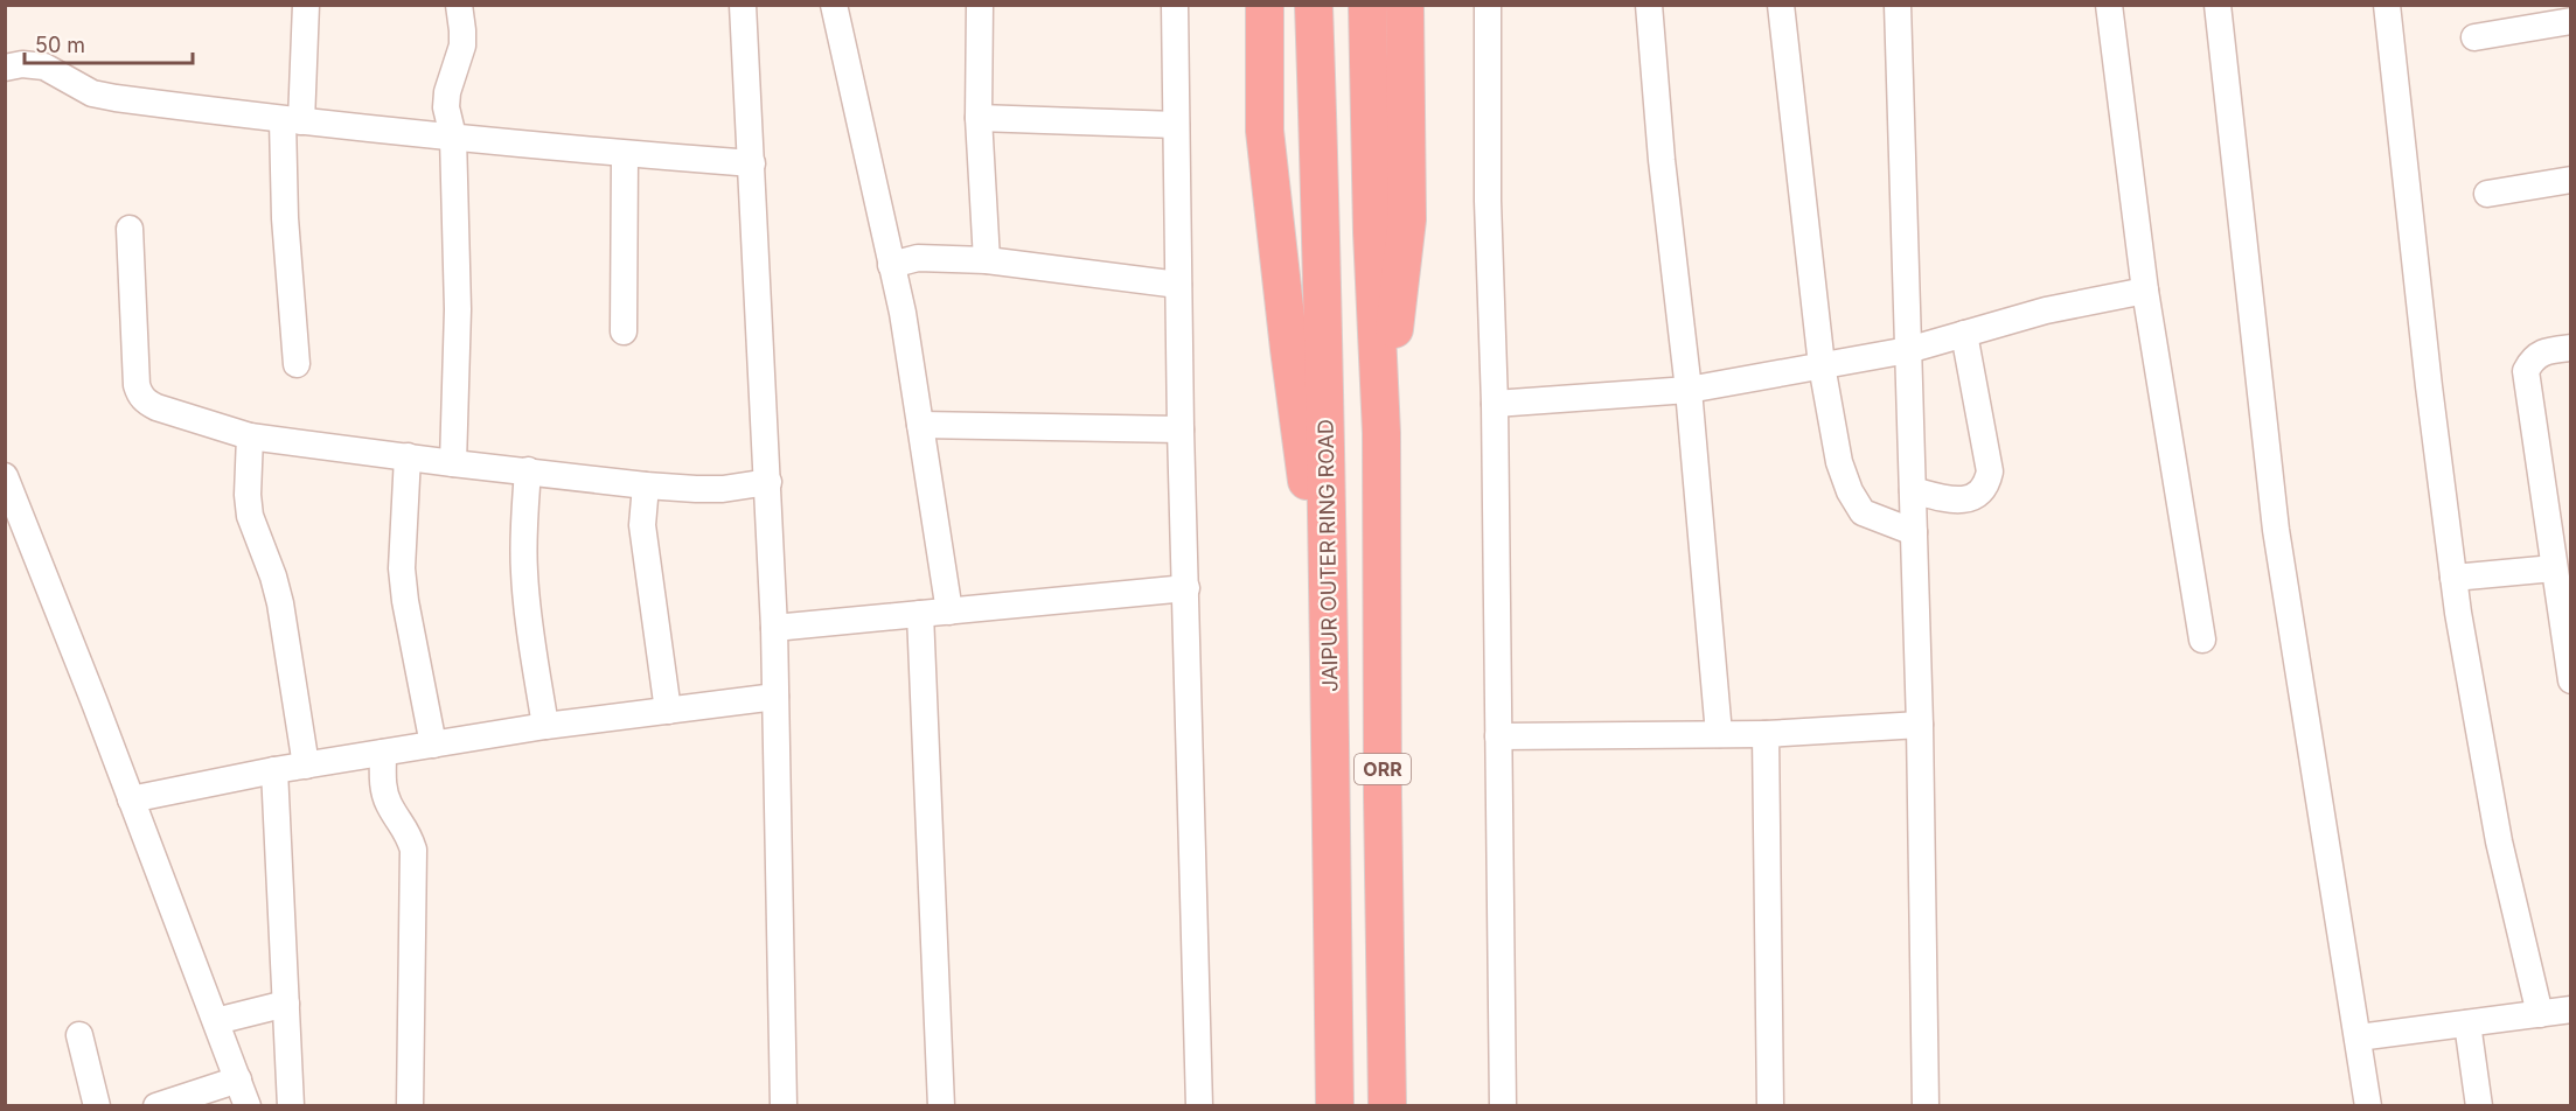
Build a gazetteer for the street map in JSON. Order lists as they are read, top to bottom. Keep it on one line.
{"streets":{"highway":["JAIPUR OUTER RING ROAD","ORR"]},"scale_bar":"50 m"}
